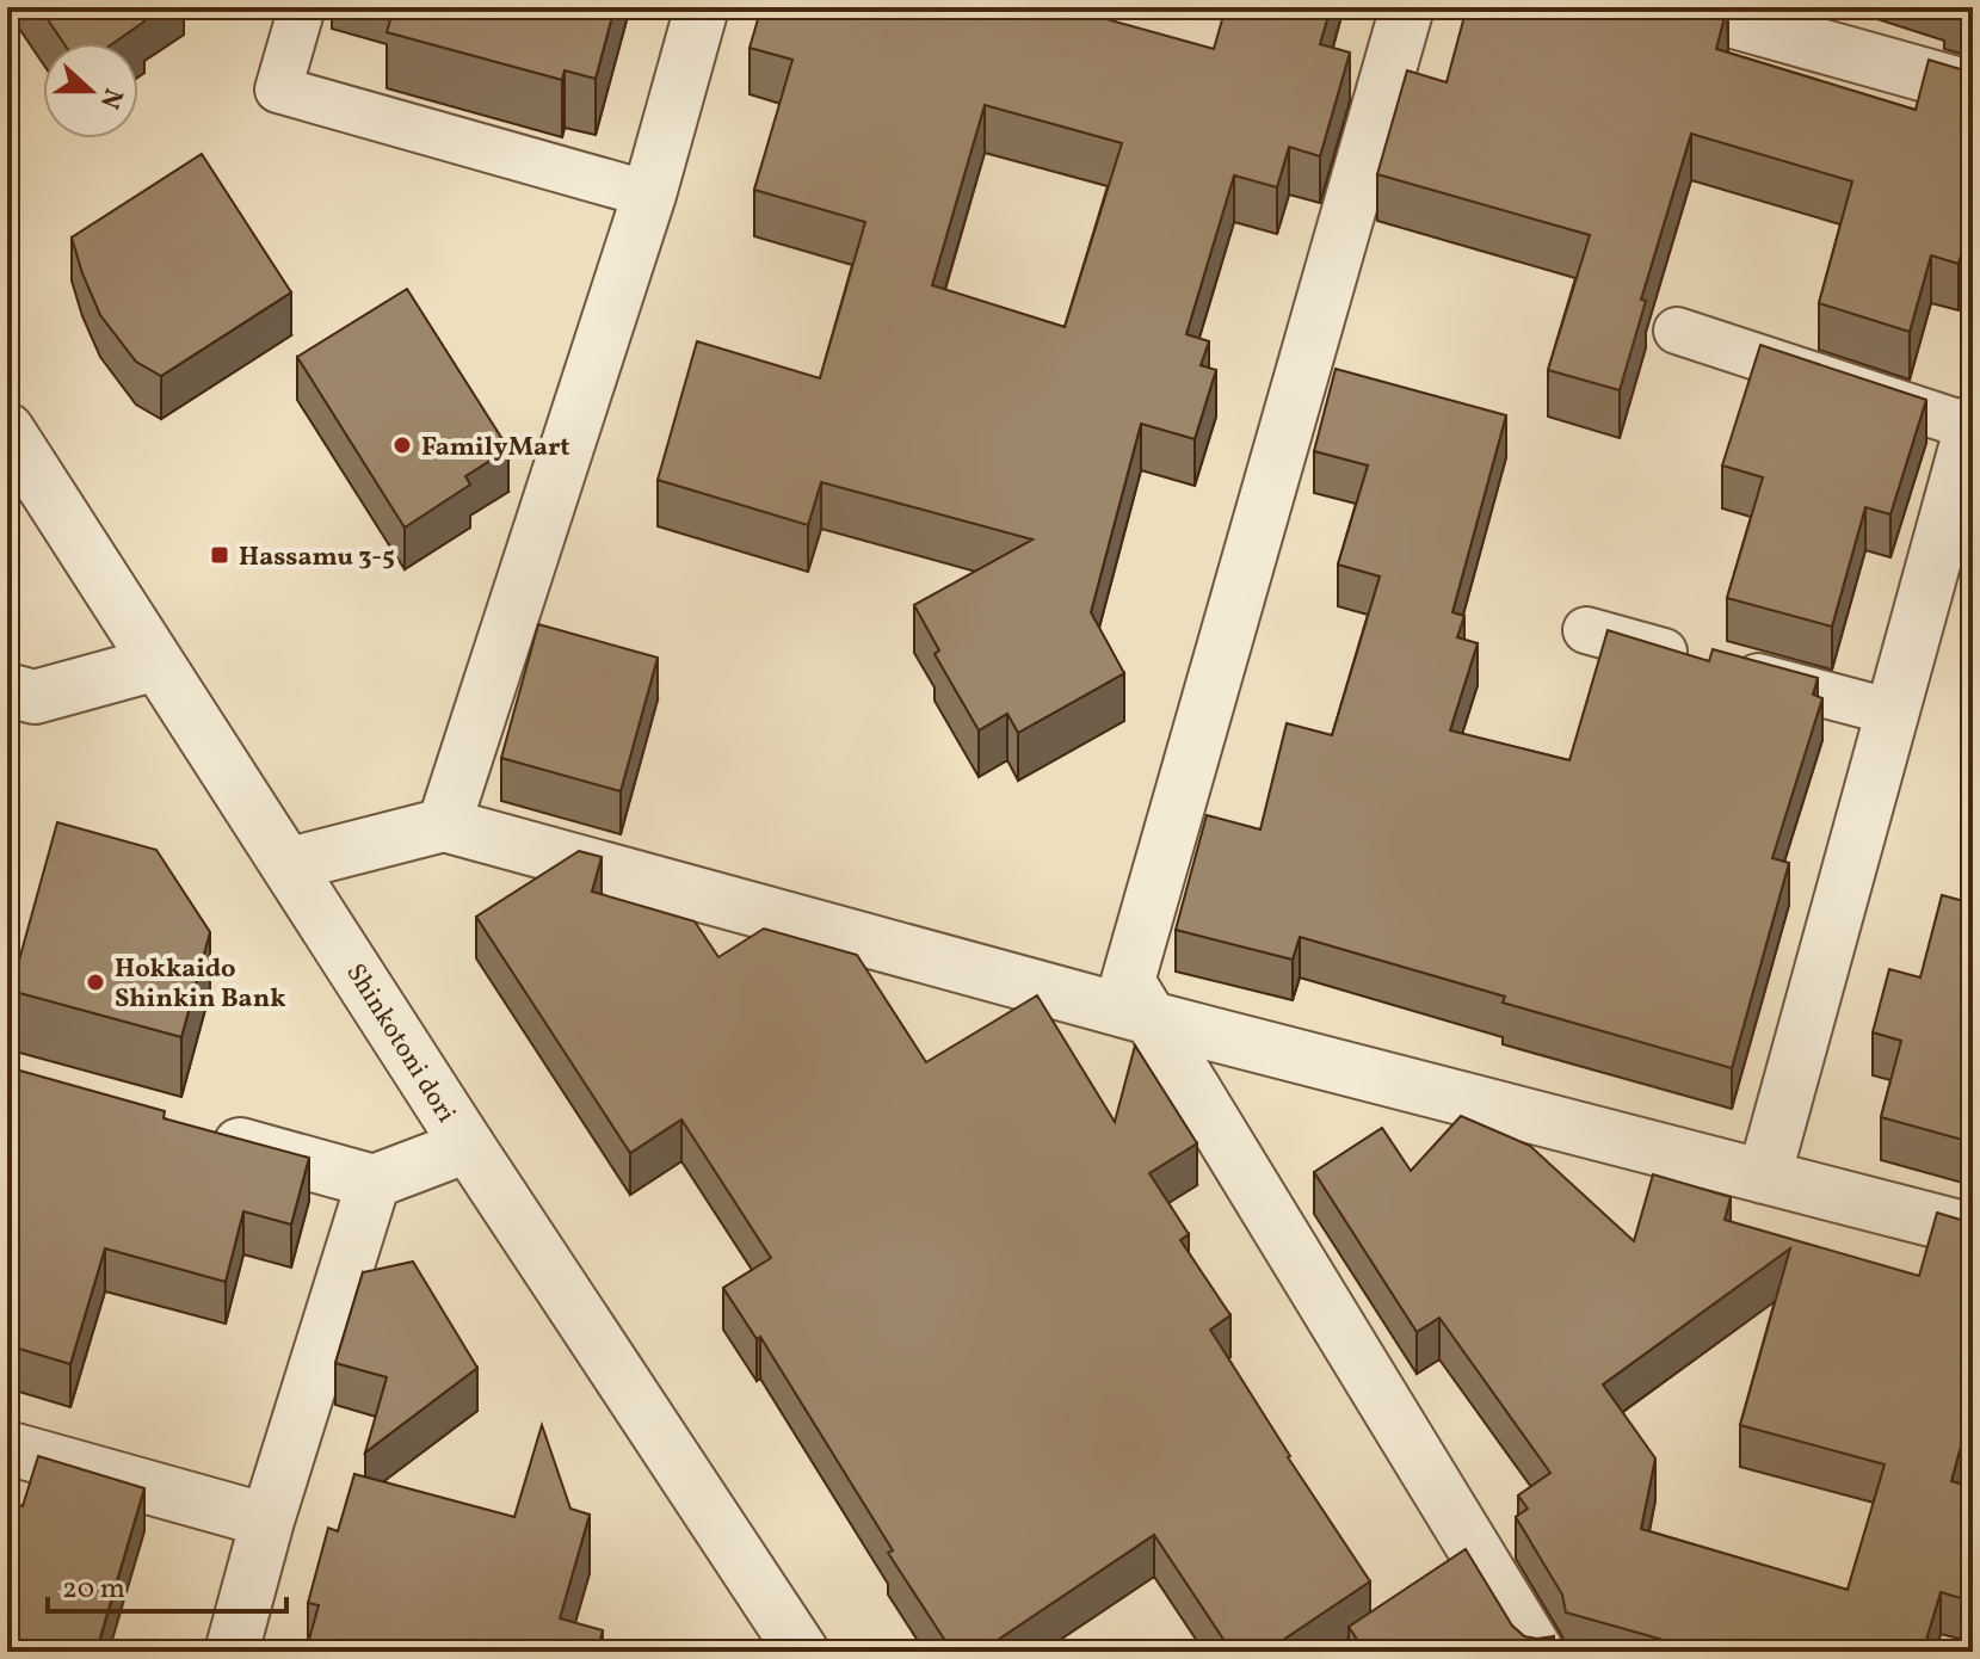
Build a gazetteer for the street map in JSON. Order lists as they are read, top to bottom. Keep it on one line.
{"streets":{"street":["Shinkotoni dori"]},"places":{"other":["FamilyMart","Hokkaido Shinkin Bank"],"transit":["Hassamu 3-5"]},"scale_bar":"20 m","north":"right"}
